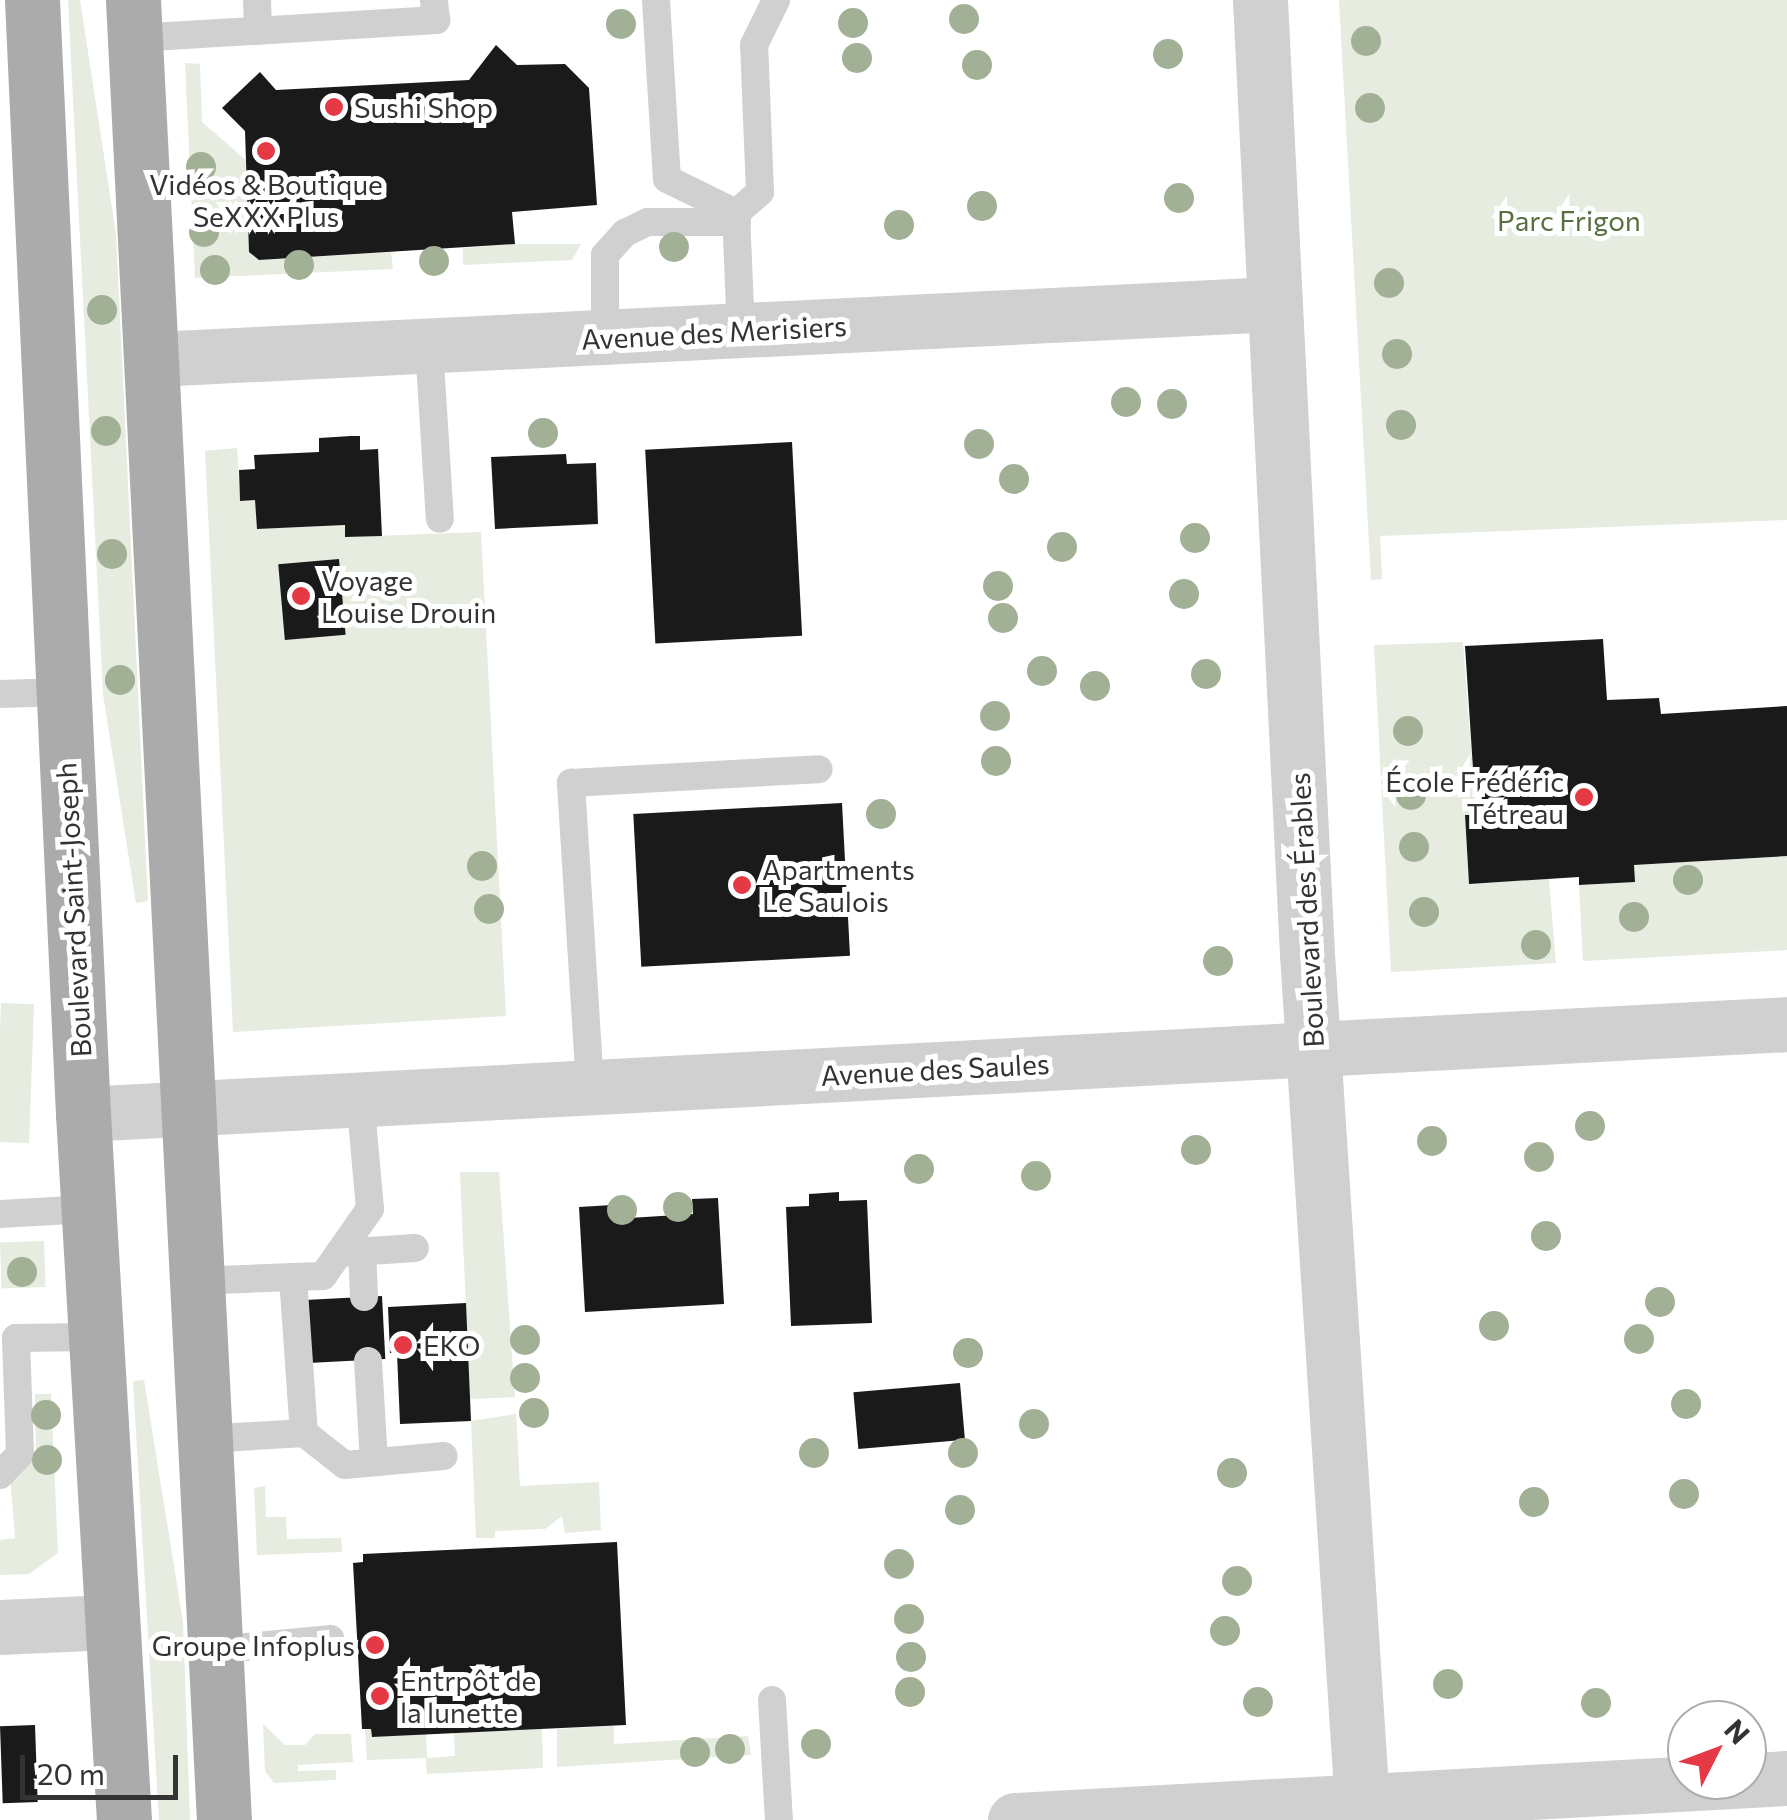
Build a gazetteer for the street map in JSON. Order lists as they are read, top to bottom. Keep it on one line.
{"streets":{"main road":["Boulevard Saint-Joseph"],"street":["Avenue des Merisiers","Boulevard des Érables","Avenue des Saules"]},"crossings":[["Avenue des Merisiers","Boulevard des Érables"],["Boulevard Saint-Joseph","Avenue des Saules"],["Boulevard des Érables","Avenue des Saules"]],"parks":["Parc Frigon"],"places":["Sushi Shop","Vidéos & Boutique SeXXX Plus","Voyage Louise Drouin","École Frédéric Tétreau","Apartments Le Saulois","EKO","Groupe Infoplus","Entrpôt de la lunette"],"scale_bar":"20 m","north":"top right"}
